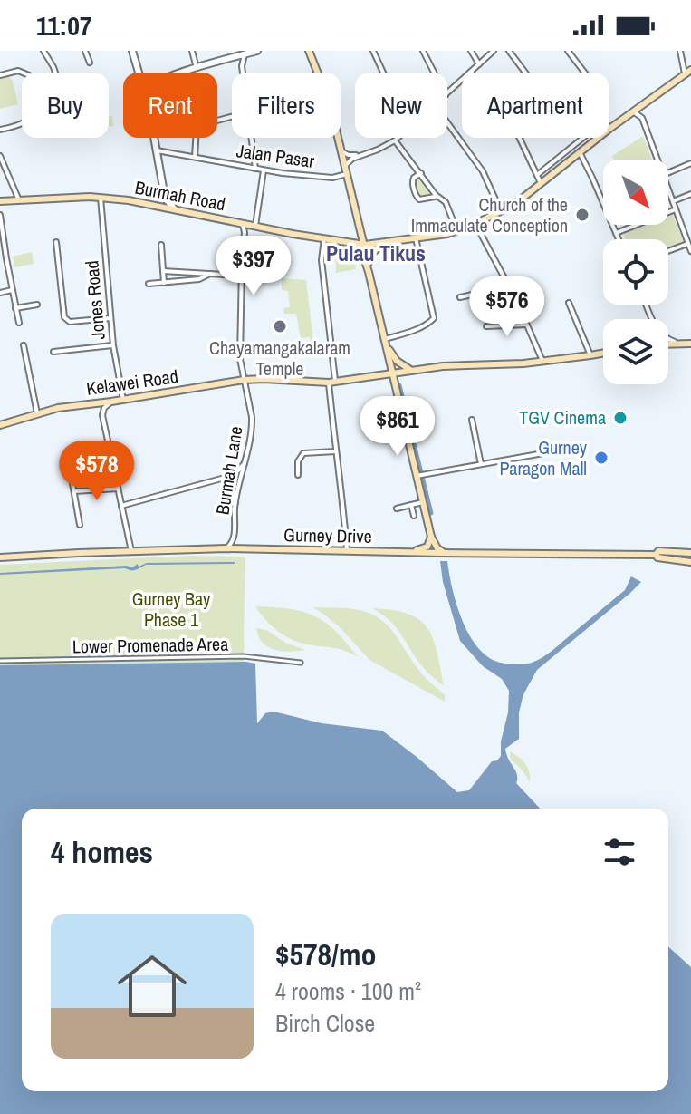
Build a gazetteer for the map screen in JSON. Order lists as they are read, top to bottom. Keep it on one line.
{"streets":{"main road":["Burmah Road","Kelawei Road","Gurney Drive"],"street":["Jalan Pasar","Jones Road","Burmah Lane","Lower Promenade Area"]},"crossings":[["Burmah Road","Jones Road"],["Burmah Road","Burmah Lane"],["Jones Road","Kelawei Road"],["Kelawei Road","Burmah Lane"],["Burmah Lane","Gurney Drive"]],"districts":["Pulau Tikus"],"parks":["Gurney Bay Phase 1"],"places":["Church of the Immaculate Conception","Chayamangakalaram Temple","TGV Cinema","Gurney Paragon Mall"],"north":"bottom right","page":{"status":"11:07","chip":["Buy","Rent","Filters","New","Apartment"],"price":["$397","$576","$861","$578"],"heading":"4 homes","list":[{"name":"$578/mo","note":"4 rooms · 100 m² · Birch Close"}]}}
